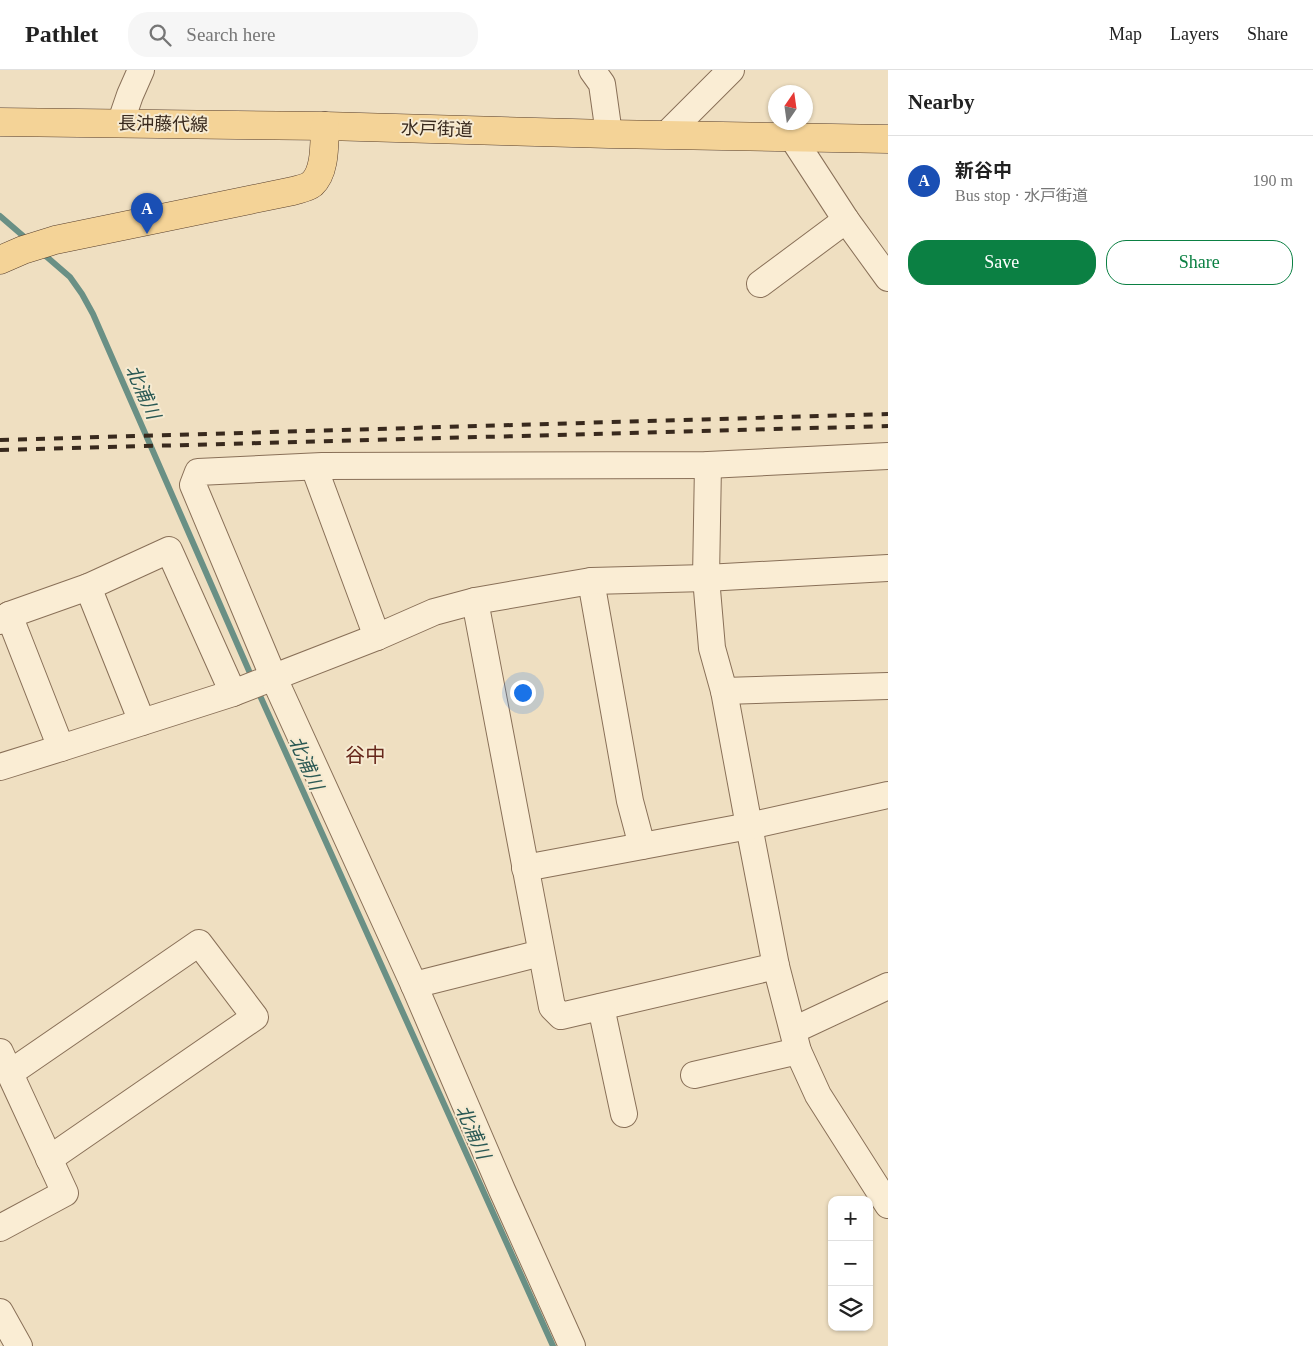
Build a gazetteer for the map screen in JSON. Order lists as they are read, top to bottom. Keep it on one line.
{"streets":{"main road":["長沖藤代線","水戸街道"]},"crossings":[["長沖藤代線","水戸街道"]],"districts":["谷中"],"water":["北浦川"],"north":"top","page":{"header":"Pathlet","search":"Search here","nav":["Map","Layers","Share"],"heading":"Nearby","list":[{"mark":"A","name":"新谷中","note":"Bus stop · 水戸街道","value":"190 m"}],"pins":"A","buttons":["Save","Share"],"map_buttons":["+","−"]}}
